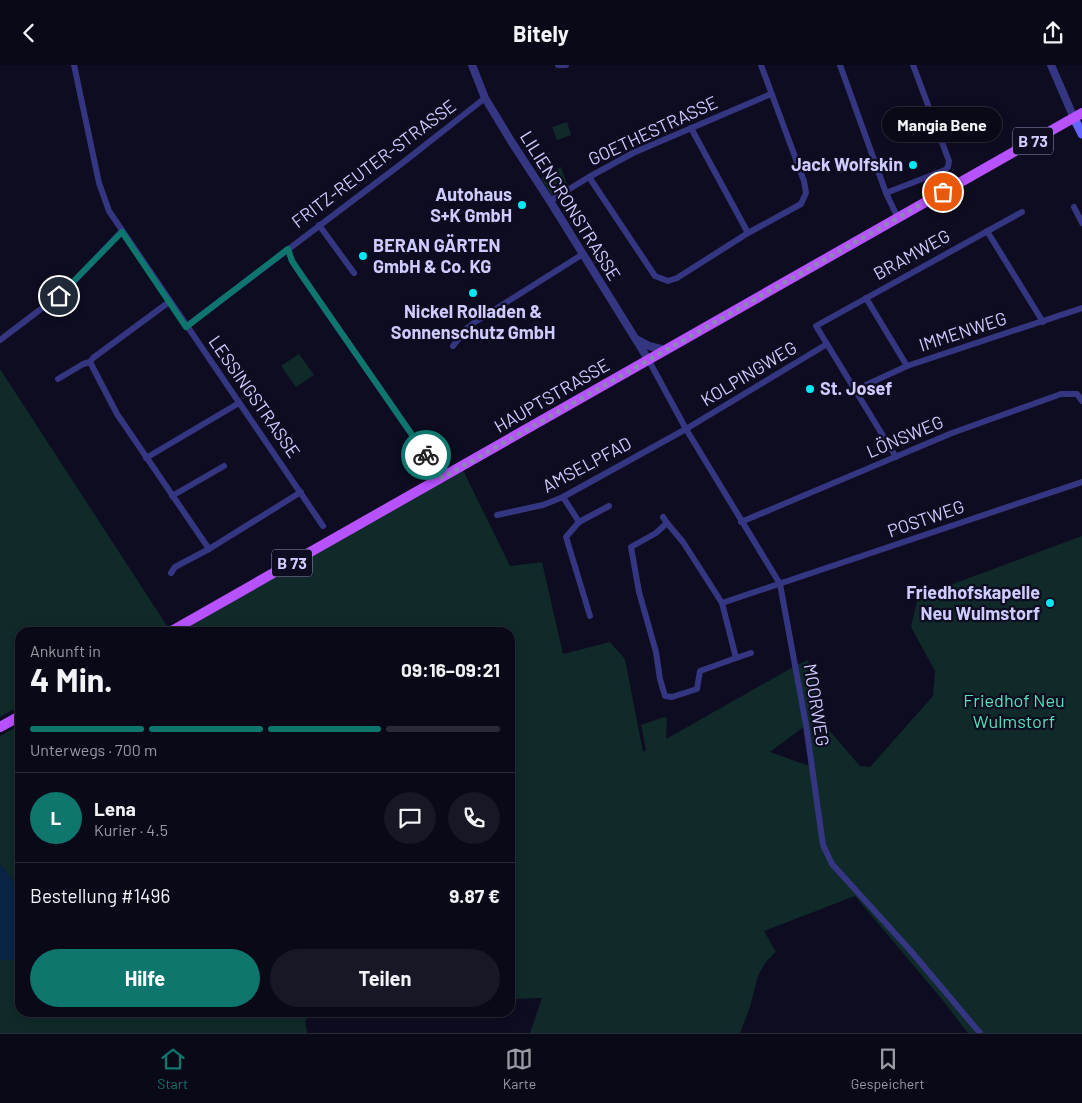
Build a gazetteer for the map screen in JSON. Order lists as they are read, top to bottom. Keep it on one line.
{"streets":{"main road":["B 73","HAUPTSTRASSE"],"street":["GOETHESTRASSE","FRITZ-REUTER-STRASSE","LILIENCRONSTRASSE","BRAMWEG","IMMENWEG","KOLPINGWEG","LESSINGSTRASSE","LÖNSWEG","AMSELPFAD","POSTWEG","MOORWEG"]},"crossings":[["GOETHESTRASSE","LILIENCRONSTRASSE"],["FRITZ-REUTER-STRASSE","LILIENCRONSTRASSE"],["FRITZ-REUTER-STRASSE","LESSINGSTRASSE"],["LILIENCRONSTRASSE","HAUPTSTRASSE"],["LILIENCRONSTRASSE","MOORWEG"],["BRAMWEG","KOLPINGWEG"],["KOLPINGWEG","AMSELPFAD"],["KOLPINGWEG","MOORWEG"],["HAUPTSTRASSE","MOORWEG"],["LÖNSWEG","MOORWEG"],["AMSELPFAD","MOORWEG"],["POSTWEG","MOORWEG"]],"parks":["Friedhof Neu Wulmstorf"],"places":["Jack Wolfskin","Mangia Bene","Autohaus S+K GmbH","BERAN GÄRTEN GmbH & Co. KG","Nickel Rolladen & Sonnenschutz GmbH","St. Josef","Friedhofskapelle Neu Wulmstorf"],"page":{"header":"Bitely","bubble":"Mangia Bene","heading":["4 Min.","Ankunft in","09:16–09:21"],"panel":["Lena","Kurier · 4.5","Bestellung #1496","9.87 €"],"bar":"Unterwegs · 700 m","round":"L","buttons":["Hilfe","Teilen"],"tabs":["Start","Karte","Gespeichert"]}}
